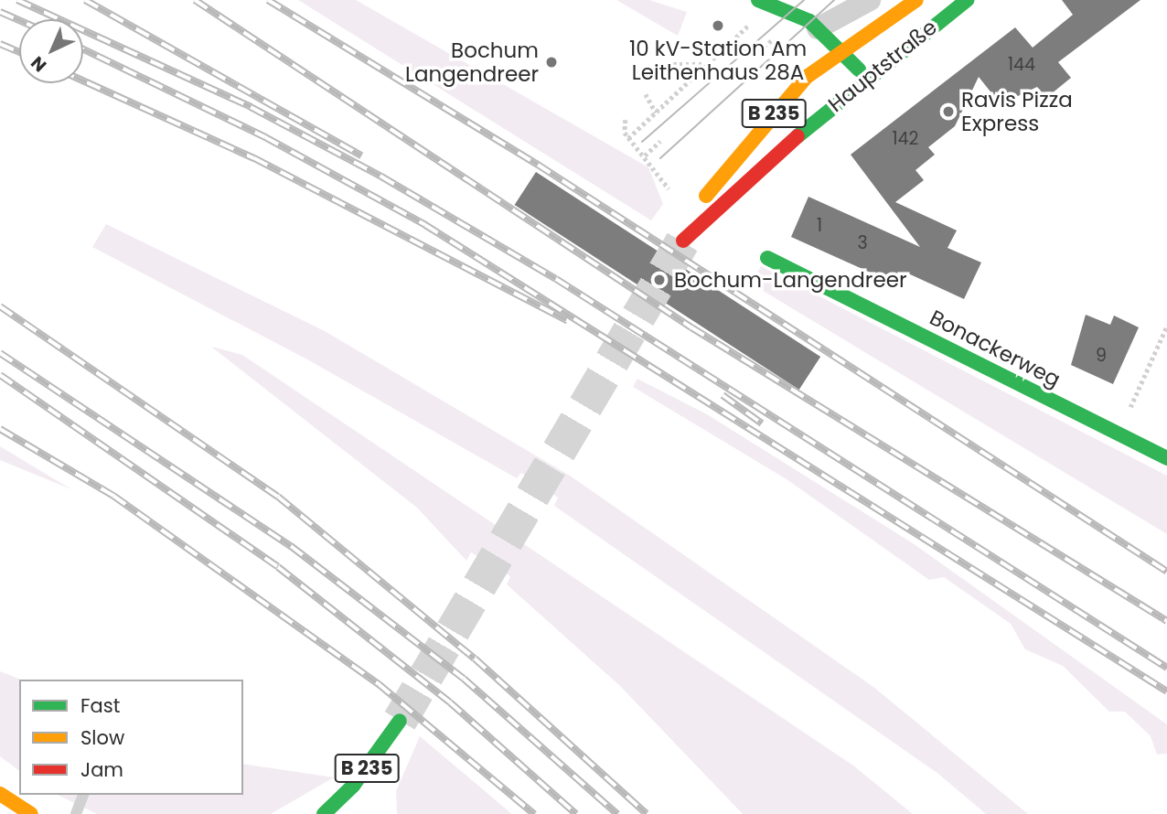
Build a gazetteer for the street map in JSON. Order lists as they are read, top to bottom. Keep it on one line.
{"streets":{"main road":["Hauptstraße","B 235","Bonackerweg"]},"places":["10 kV-Station Am Leithenhaus 28A","Bochum Langendreer","Ravis Pizza Express","Bochum-Langendreer"],"house_numbers":["144","142","1","3","9"],"legend":["Fast","Slow","Jam"],"north":"bottom left"}
